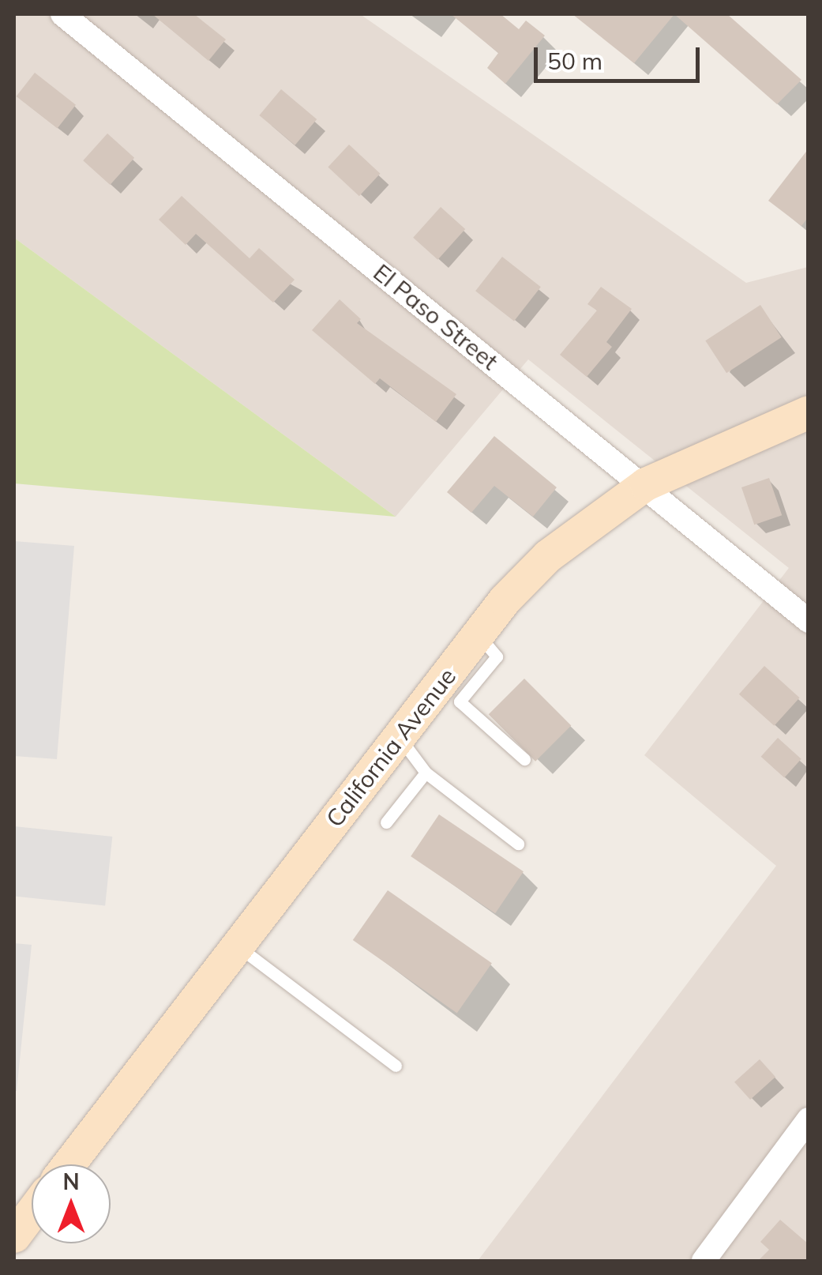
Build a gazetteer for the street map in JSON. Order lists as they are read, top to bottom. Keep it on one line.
{"streets":{"main road":["California Avenue"],"street":["El Paso Street"]},"crossings":[["El Paso Street","California Avenue"]],"scale_bar":"50 m","north":"top"}
